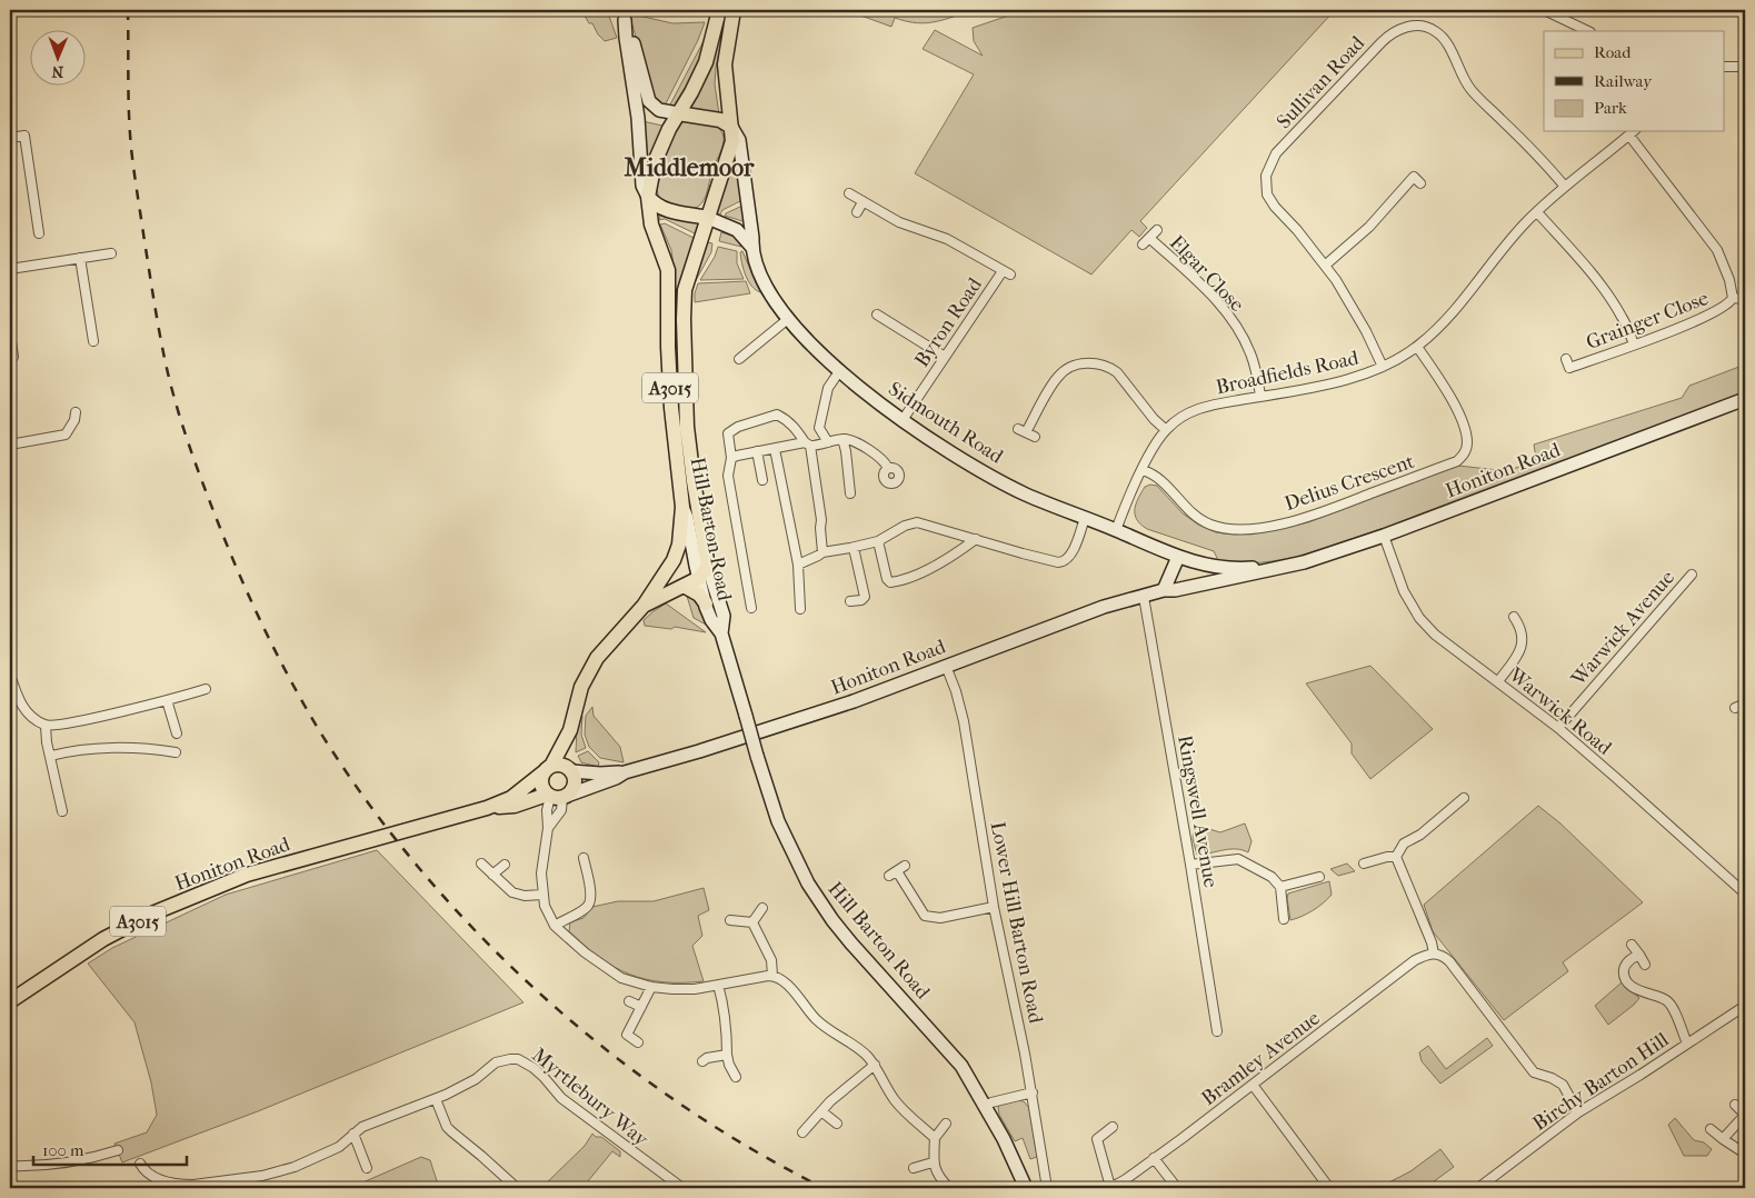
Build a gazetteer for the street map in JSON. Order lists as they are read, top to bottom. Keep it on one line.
{"streets":{"main road":["A3015","Sidmouth Road","Honiton Road","Hill Barton Road"],"street":["Sullivan Road","Elgar Close","Grainger Close","Byron Road","Broadfields Road","Delius Crescent","Warwick Avenue","Warwick Road","Ringswell Avenue","Lower Hill Barton Road","Bramley Avenue","Birchy Barton Hill","Myrtlebury Way"]},"crossings":[["Sullivan Road","Broadfields Road"],["Elgar Close","Broadfields Road"],["Byron Road","Sidmouth Road"],["Broadfields Road","Sidmouth Road"],["Broadfields Road","Delius Crescent"],["A3015","Honiton Road"],["A3015","Hill Barton Road"],["Sidmouth Road","Honiton Road"],["Sidmouth Road","Hill Barton Road"],["Honiton Road","Warwick Road"],["Honiton Road","Ringswell Avenue"],["Honiton Road","Lower Hill Barton Road"],["Warwick Avenue","Warwick Road"]],"districts":["Middlemoor"],"legend":["Road","Railway","Park"],"scale_bar":"100 m","north":"bottom"}
